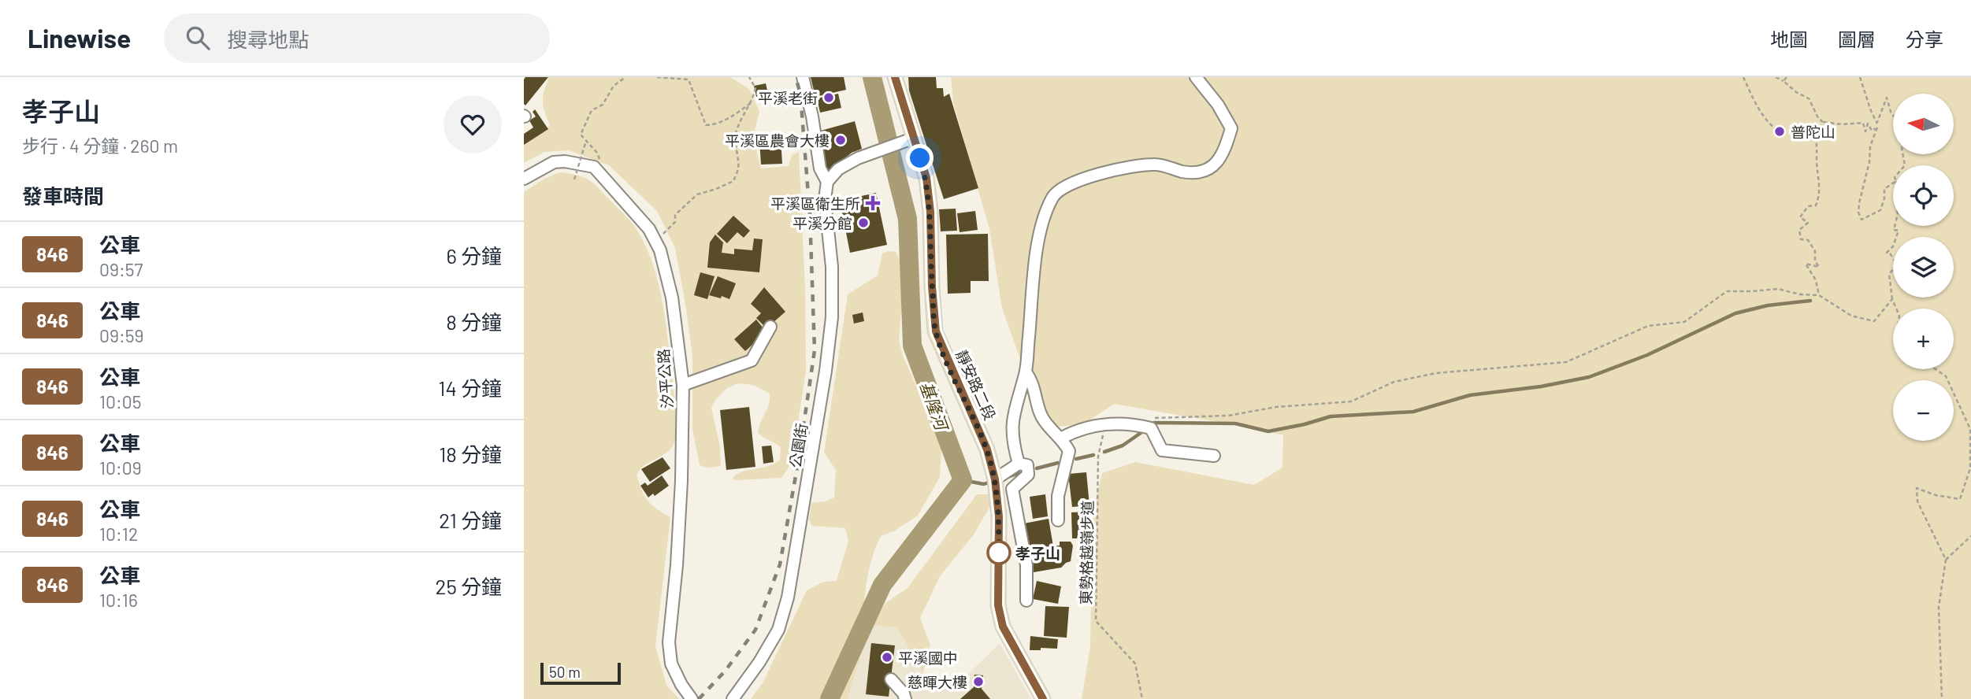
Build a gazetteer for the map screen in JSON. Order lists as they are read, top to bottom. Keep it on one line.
{"streets":{"main road":["靜安路二段"],"street":["汐平公路","公園街"],"path":["東勢格越嶺步道"]},"water":["基隆河"],"places":{"other":["平溪老街","普陀山","平溪區農會大樓","平溪分館","孝子山","平溪國中","慈暉大樓"],"health":["平溪區衛生所"]},"lines":["bus line 846"],"scale_bar":"50 m","north":"left","page":{"header":"Linewise","search":"搜尋地點","nav":["地圖","圖層","分享"],"heading":[["孝子山","步行 · 4 分鐘 · 260 m"],"發車時間"],"map_buttons":["+","−"],"list":[{"mark":"846","name":"公車","note":"09:57","value":"6 分鐘"},{"mark":"846","name":"公車","note":"09:59","value":"8 分鐘"},{"mark":"846","name":"公車","note":"10:05","value":"14 分鐘"},{"mark":"846","name":"公車","note":"10:09","value":"18 分鐘"},{"mark":"846","name":"公車","note":"10:12","value":"21 分鐘"},{"mark":"846","name":"公車","note":"10:16","value":"25 分鐘"}],"scale":"50 m"}}
